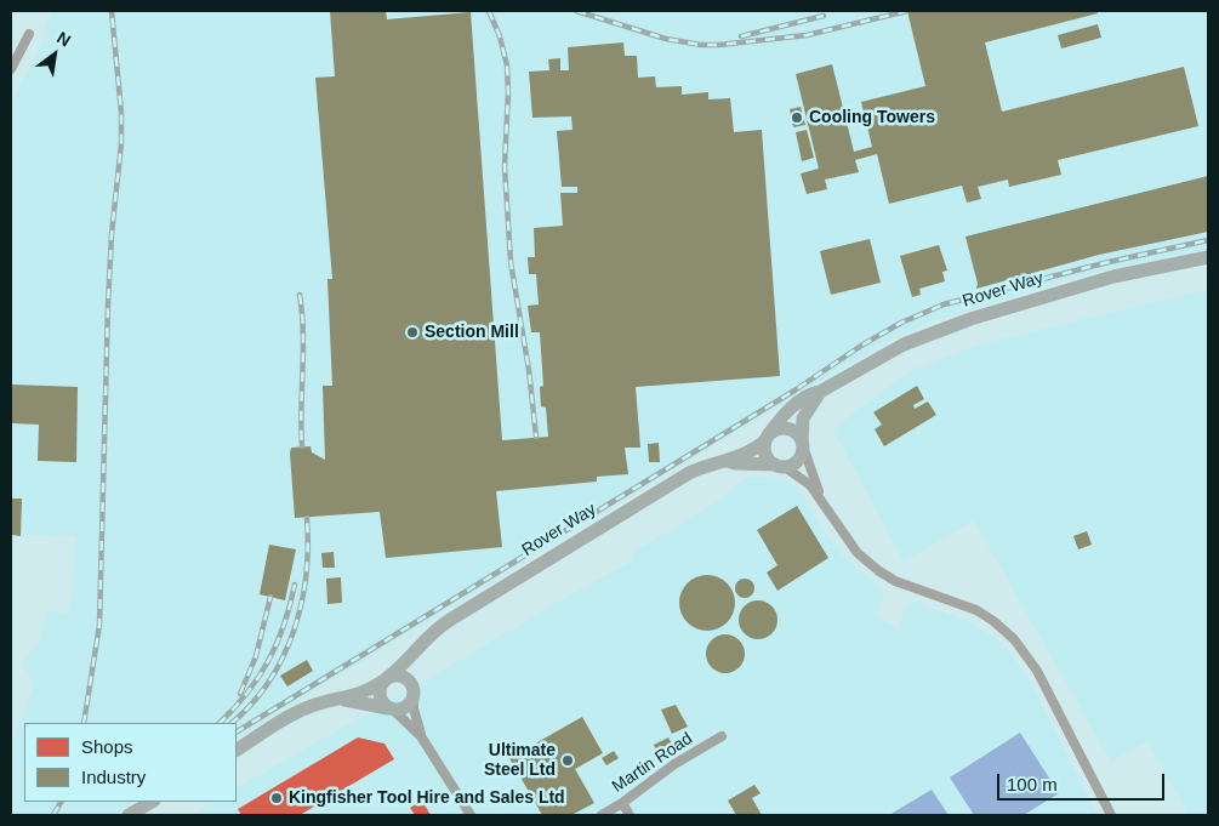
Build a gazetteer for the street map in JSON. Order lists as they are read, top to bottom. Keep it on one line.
{"streets":{"street":["Rover Way","Martin Road"]},"places":["Cooling Towers","Section Mill","Ultimate Steel Ltd","Kingfisher Tool Hire and Sales Ltd"],"legend":["Shops","Industry"],"scale_bar":"100 m","north":"top right"}
